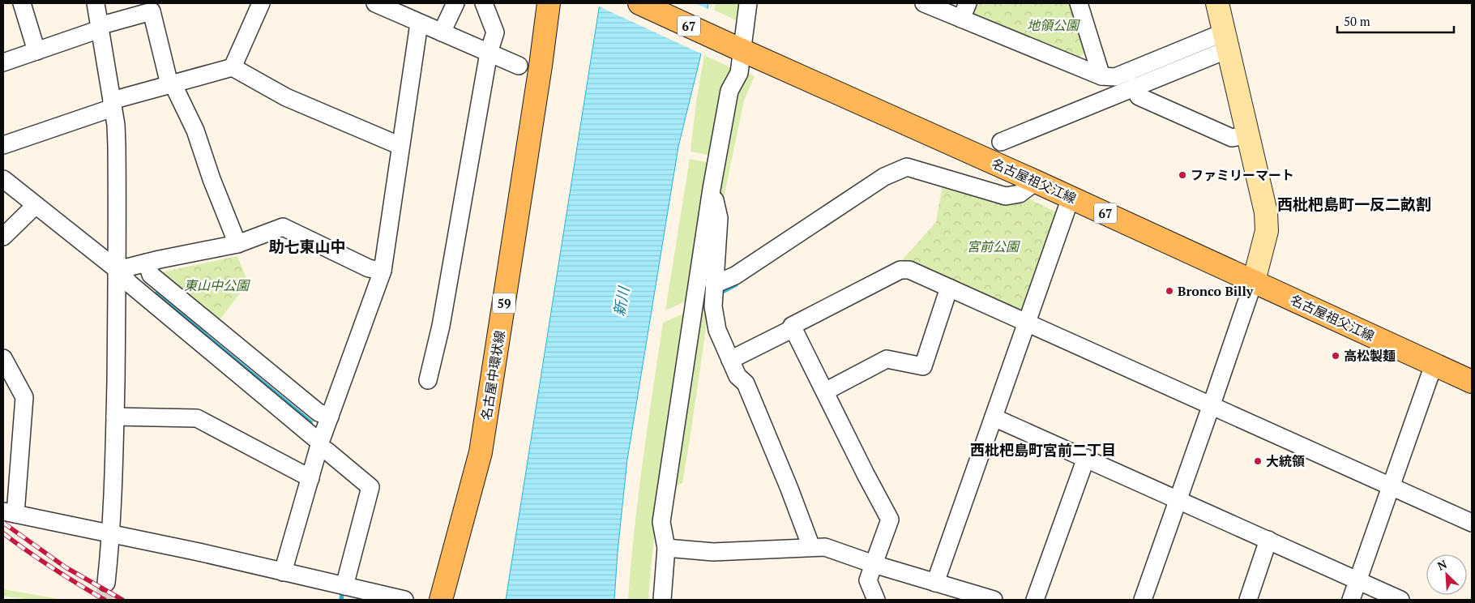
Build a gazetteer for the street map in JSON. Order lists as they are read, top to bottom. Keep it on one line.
{"streets":{"main road":["67","名古屋祖父江線","59","名古屋中環状線"]},"districts":["西枇杷島町一反二畝割","助七東山中","西枇杷島町宮前二丁目"],"water":["新川"],"parks":["地領公園","宮前公園","東山中公園"],"places":["ファミリーマート","Bronco Billy","高松製麺","大統領"],"scale_bar":"50 m","north":"top left"}
